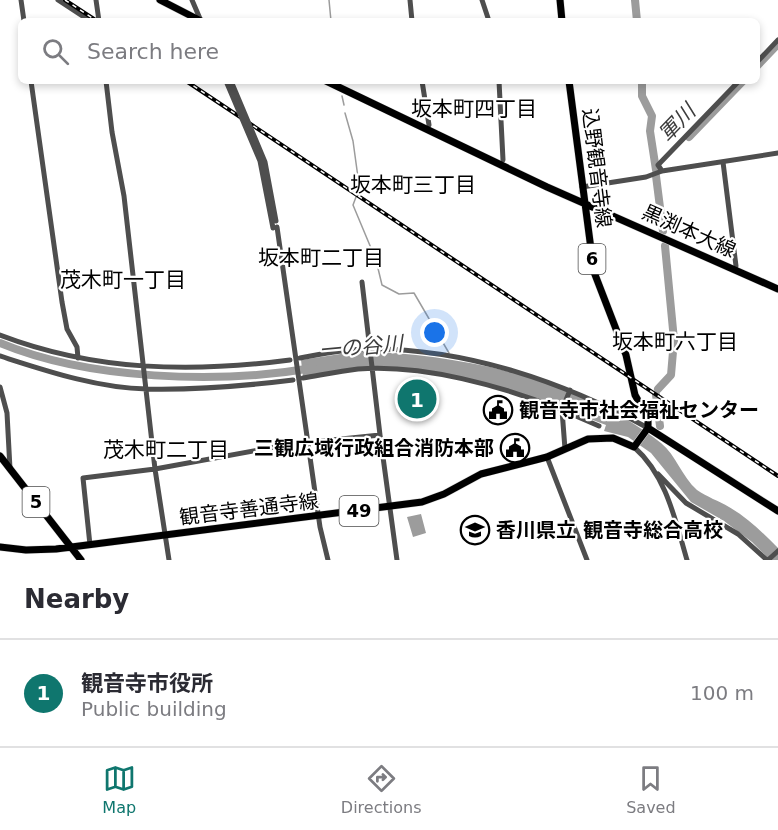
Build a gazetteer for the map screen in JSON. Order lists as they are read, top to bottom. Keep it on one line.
{"streets":{"main road":["込野観音寺線","黒渕本大線","6","5","観音寺善通寺線","49"]},"crossings":[["込野観音寺線","黒渕本大線"],["5","観音寺善通寺線"]],"districts":["坂本町四丁目","坂本町三丁目","坂本町二丁目","茂木町一丁目","坂本町六丁目","茂木町二丁目"],"water":["軍川","一の谷川"],"places":{"public building":["観音寺市社会福祉センター","三観広域行政組合消防本部"],"school or university":["香川県立 観音寺総合高校"]},"page":{"search":"Search here","pins":"1","heading":"Nearby","list":[{"mark":"1","name":"観音寺市役所","note":"Public building","value":"100 m"}],"nav":["Map","Directions","Saved"]}}
